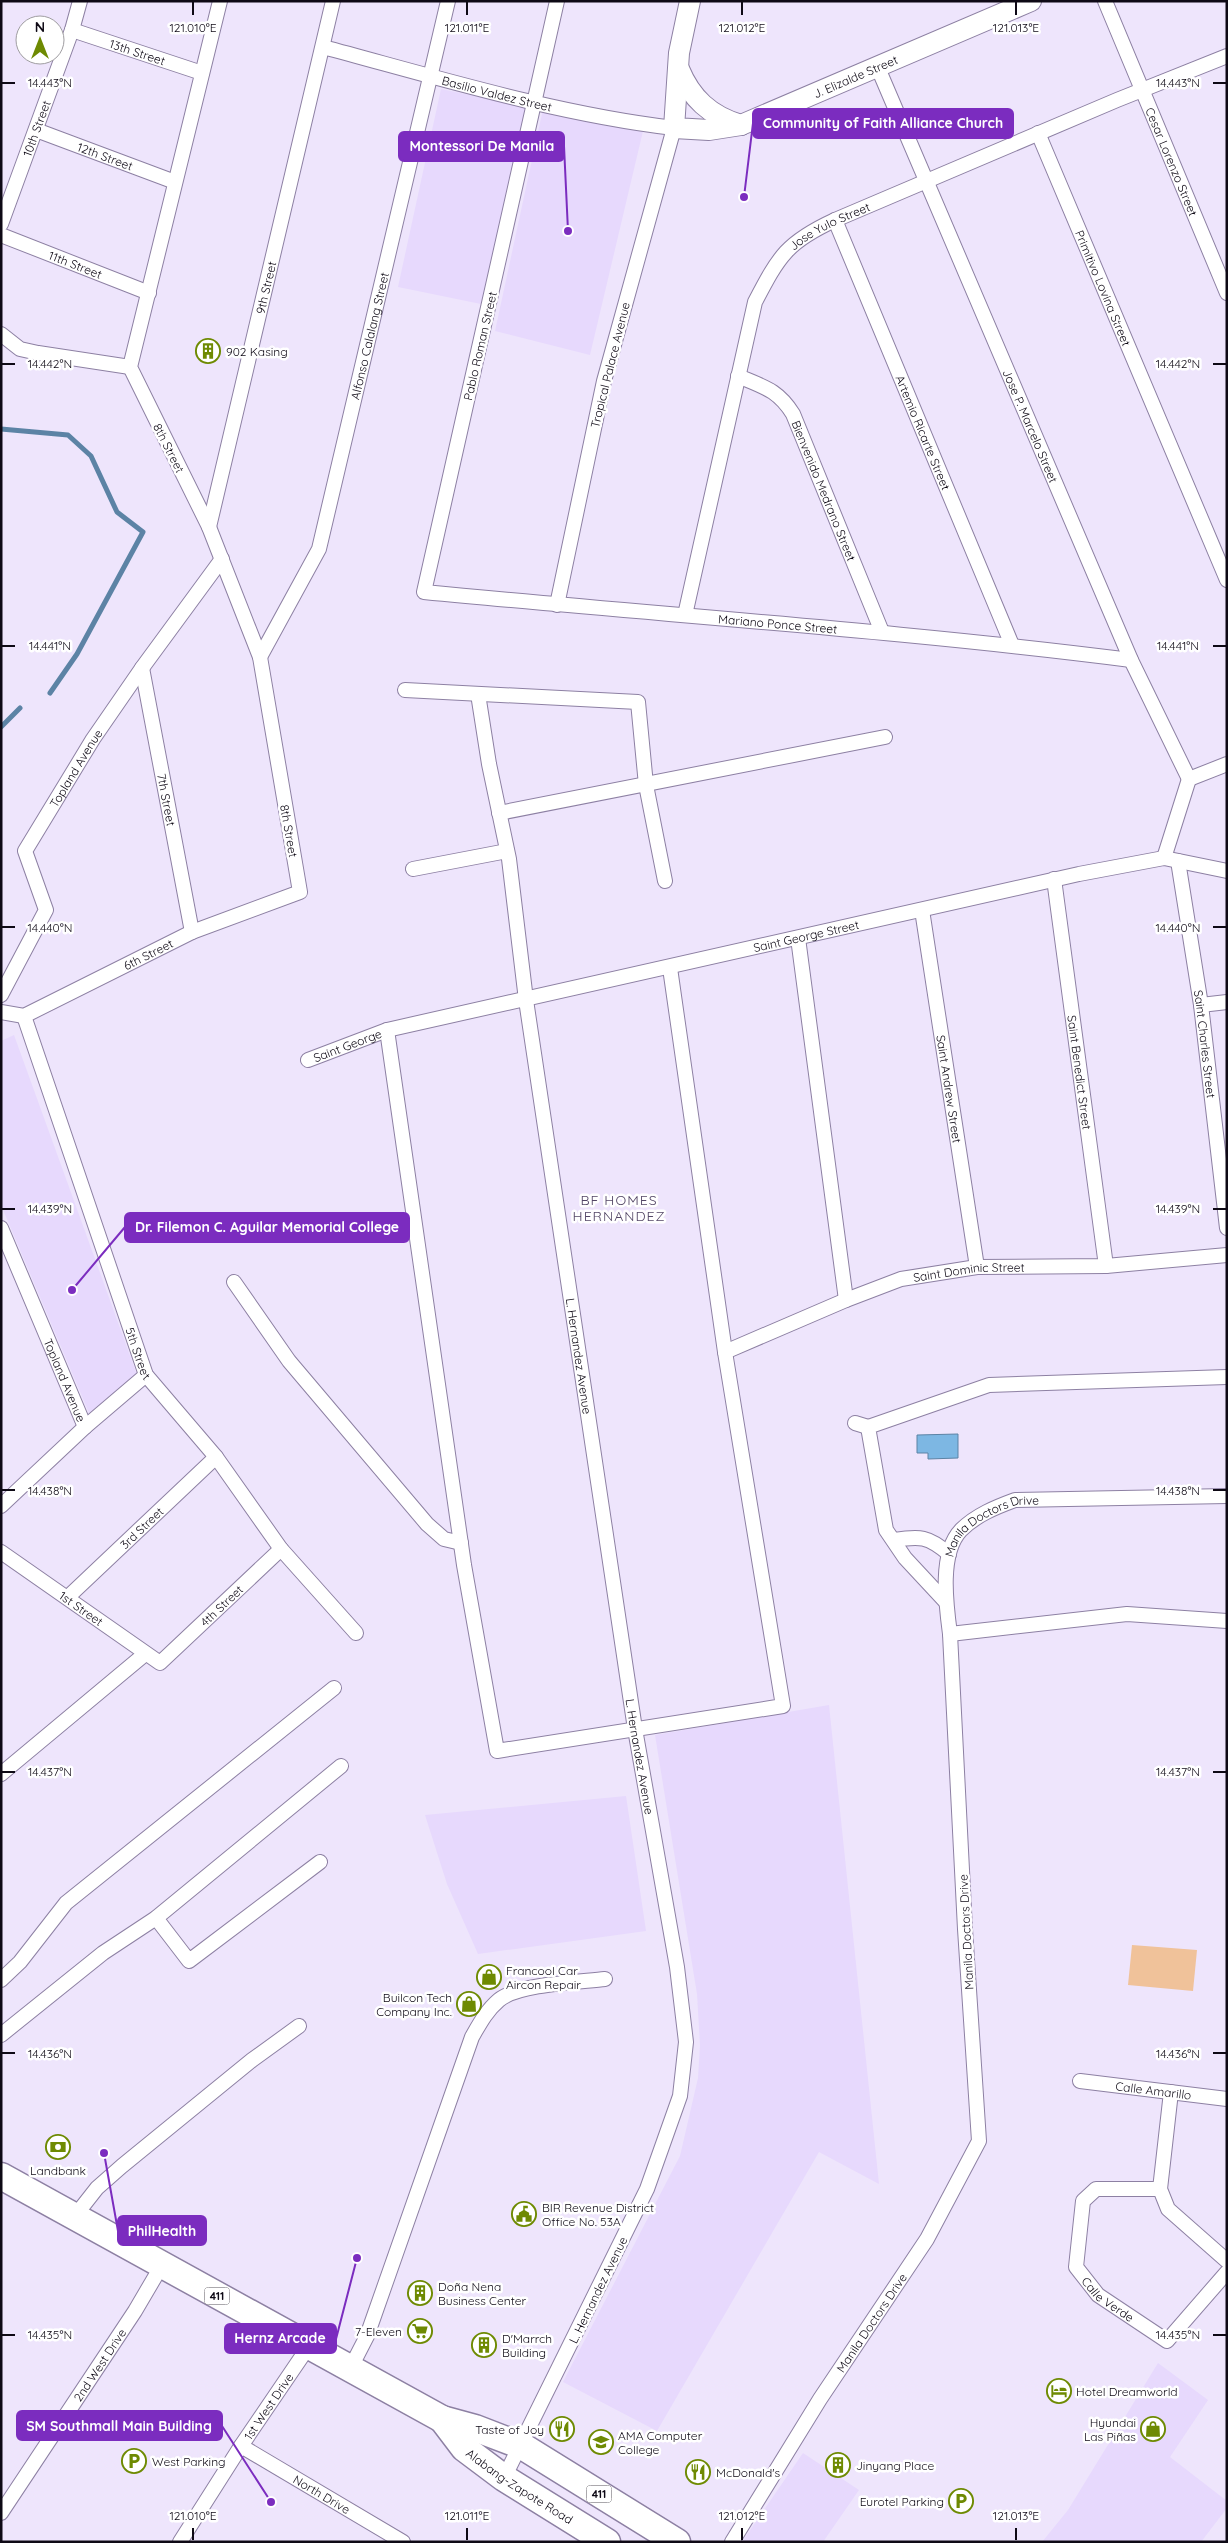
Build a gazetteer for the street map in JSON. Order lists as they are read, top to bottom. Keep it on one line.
{"streets":{"highway":["411","Alabang-Zapote Road"],"street":["13th Street","J. Elizalde Street","Basilio Valdez Street","10th Street","12th Street","Cesar Lorenzo Street","Jose Yulo Street","11th Street","9th Street","Primitivo Lovina Street","Alfonso Calalang Street","Pablo Roman Street","Tropical Palace Avenue","Jose P. Marcelo Street","Artemio Ricarte Street","8th Street","Bienvenido Medrano Street","Mariano Ponce Street","Topland Avenue","7th Street","Saint George Street","6th Street","Saint Charles Street","Saint George","Saint Benedict Street","Saint Andrew Street","Saint Dominic Street","5th Street","L. Hernandez Avenue","3rd Street","Manila Doctors Drive","4th Street","1st Street","Calle Amarillo","Calle Verde","2nd West Drive","1st West Drive","North Drive"]},"crossings":[["13th Street","10th Street"],["J. Elizalde Street","Basilio Valdez Street"],["J. Elizalde Street","Tropical Palace Avenue"],["J. Elizalde Street","Jose P. Marcelo Street"],["Basilio Valdez Street","9th Street"],["Basilio Valdez Street","Alfonso Calalang Street"],["Basilio Valdez Street","Pablo Roman Street"],["Basilio Valdez Street","Tropical Palace Avenue"],["10th Street","12th Street"],["Cesar Lorenzo Street","Jose Yulo Street"],["Jose Yulo Street","Primitivo Lovina Street"],["Jose Yulo Street","Jose P. Marcelo Street"],["Jose Yulo Street","Artemio Ricarte Street"],["Jose Yulo Street","Bienvenido Medrano Street"],["Jose Yulo Street","Mariano Ponce Street"],["9th Street","8th Street"],["Alfonso Calalang Street","8th Street"],["Pablo Roman Street","Mariano Ponce Street"],["Tropical Palace Avenue","Mariano Ponce Street"],["Jose P. Marcelo Street","Mariano Ponce Street"],["Artemio Ricarte Street","Mariano Ponce Street"],["8th Street","Topland Avenue"],["8th Street","6th Street"],["Bienvenido Medrano Street","Mariano Ponce Street"],["Topland Avenue","7th Street"],["7th Street","6th Street"],["Saint George Street","Saint Charles Street"],["Saint George Street","Saint George"],["Saint George Street","Saint Benedict Street"],["Saint George Street","Saint Andrew Street"],["Saint George Street","L. Hernandez Avenue"],["6th Street","5th Street"],["Saint Benedict Street","Saint Dominic Street"],["Saint Andrew Street","Saint Dominic Street"],["5th Street","3rd Street"],["5th Street","4th Street"],["L. Hernandez Avenue","Alabang-Zapote Road"],["3rd Street","1st Street"],["4th Street","1st Street"],["2nd West Drive","Alabang-Zapote Road"],["1st West Drive","Alabang-Zapote Road"],["1st West Drive","North Drive"]],"districts":["BF HOMES HERNANDEZ"],"places":{"other":["Community of Faith Alliance Church","Montessori De Manila","Dr. Filemon C. Aguilar Memorial College","PhilHealth","Hernz Arcade","SM Southmall Main Building"],"building":["902 Kasing","Doña Nena Business Center","D'Marrch Building","Jinyang Place"],"shop":["Francool Car Aircon Repair","Builcon Tech Company Inc.","Hyundai Las Piñas"],"bank":["Landbank"],"public building":["BIR Revenue District Office No. 53A"],"supermarket":["7-Eleven"],"hotel":["Hotel Dreamworld"],"restaurant":["Taste of Joy","McDonald's"],"school or university":["AMA Computer College"],"parking":["West Parking","Eurotel Parking"]},"north":"top","coordinates":["121.010°E","121.011°E","121.012°E","121.013°E","14.443°N","14.442°N","14.441°N","14.440°N","14.439°N","14.438°N","14.437°N","14.436°N","14.435°N"]}
